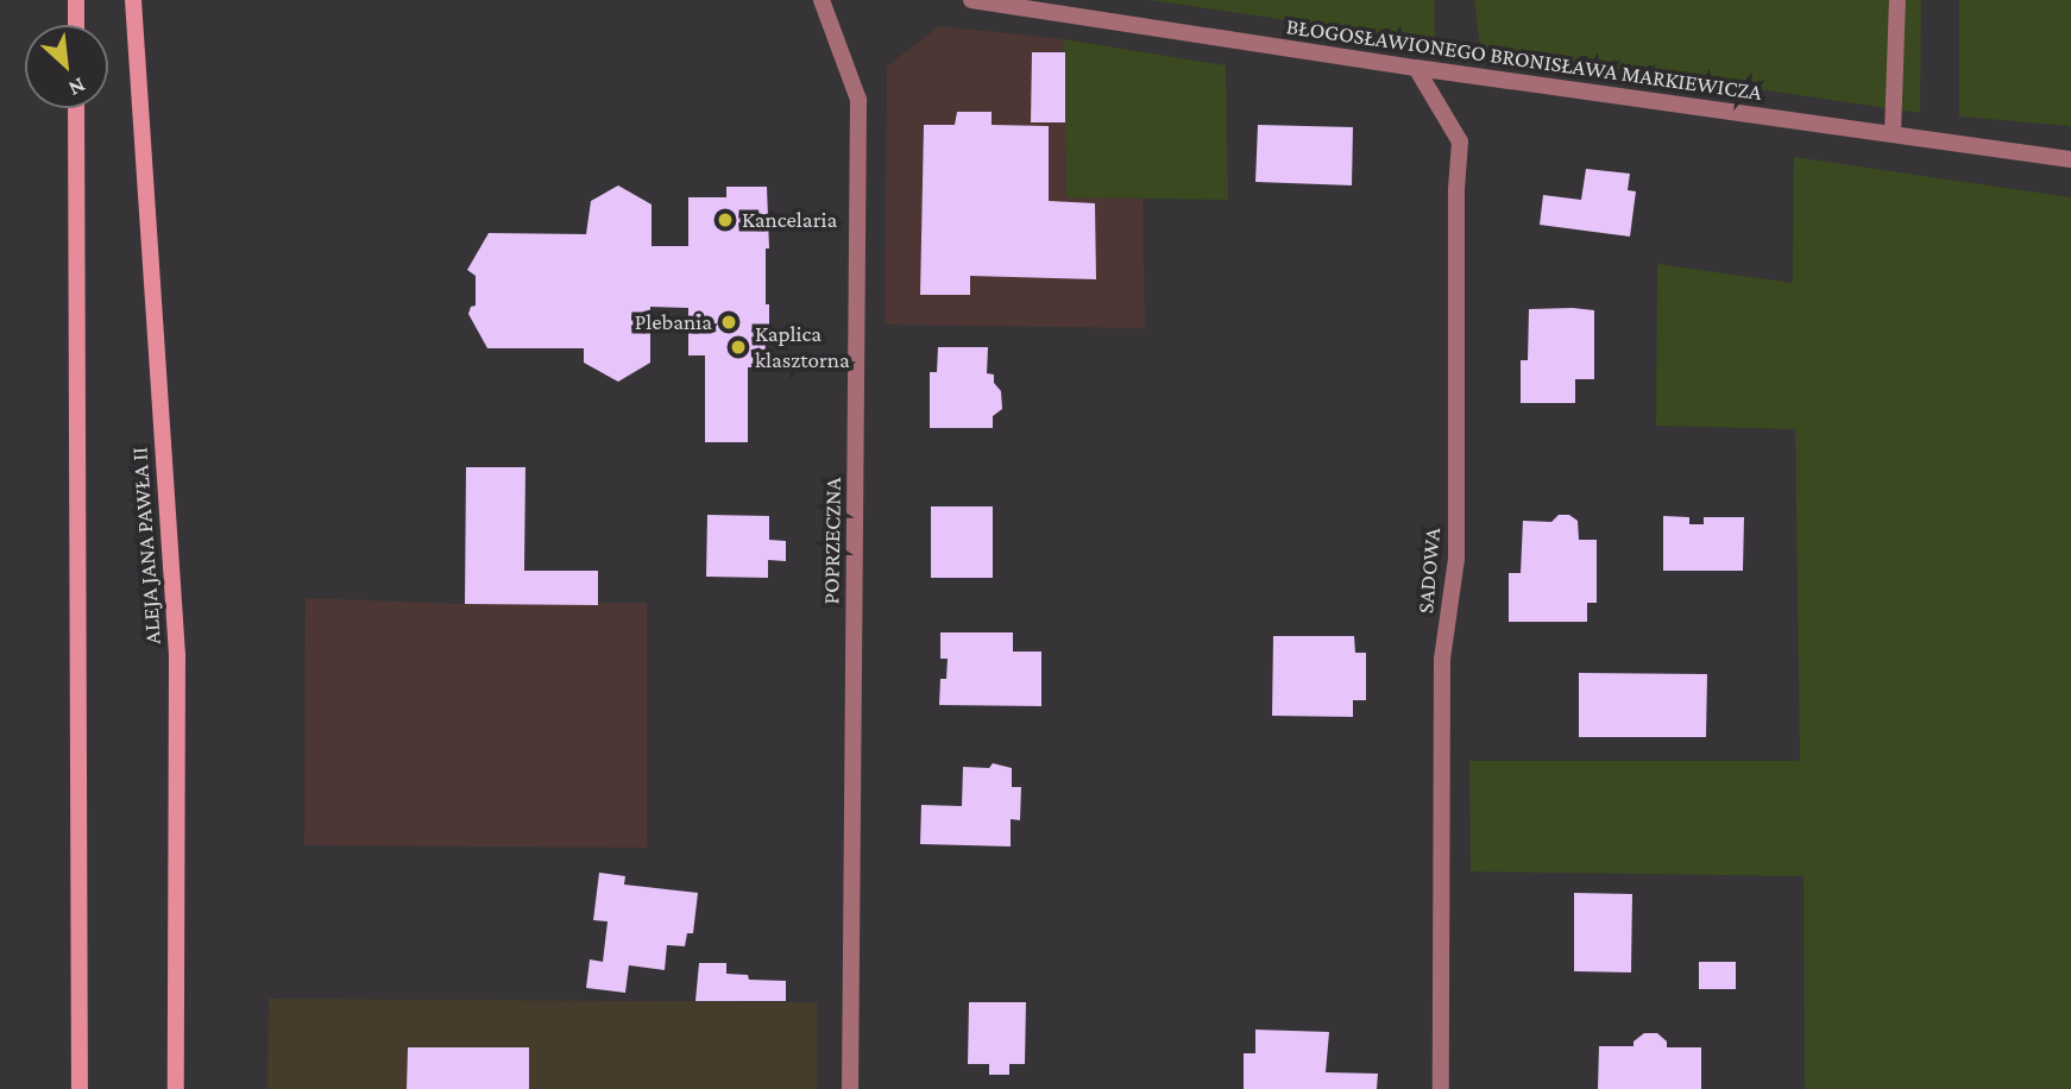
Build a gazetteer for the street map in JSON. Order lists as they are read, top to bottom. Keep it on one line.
{"streets":{"main road":["ALEJA JANA PAWŁA II"],"street":["BŁOGOSŁAWIONEGO BRONISŁAWA MARKIEWICZA","POPRZECZNA","SADOWA"]},"crossings":[["BŁOGOSŁAWIONEGO BRONISŁAWA MARKIEWICZA","SADOWA"]],"places":["Kancelaria","Plebania","Kaplica klasztorna"],"north":"bottom right"}
